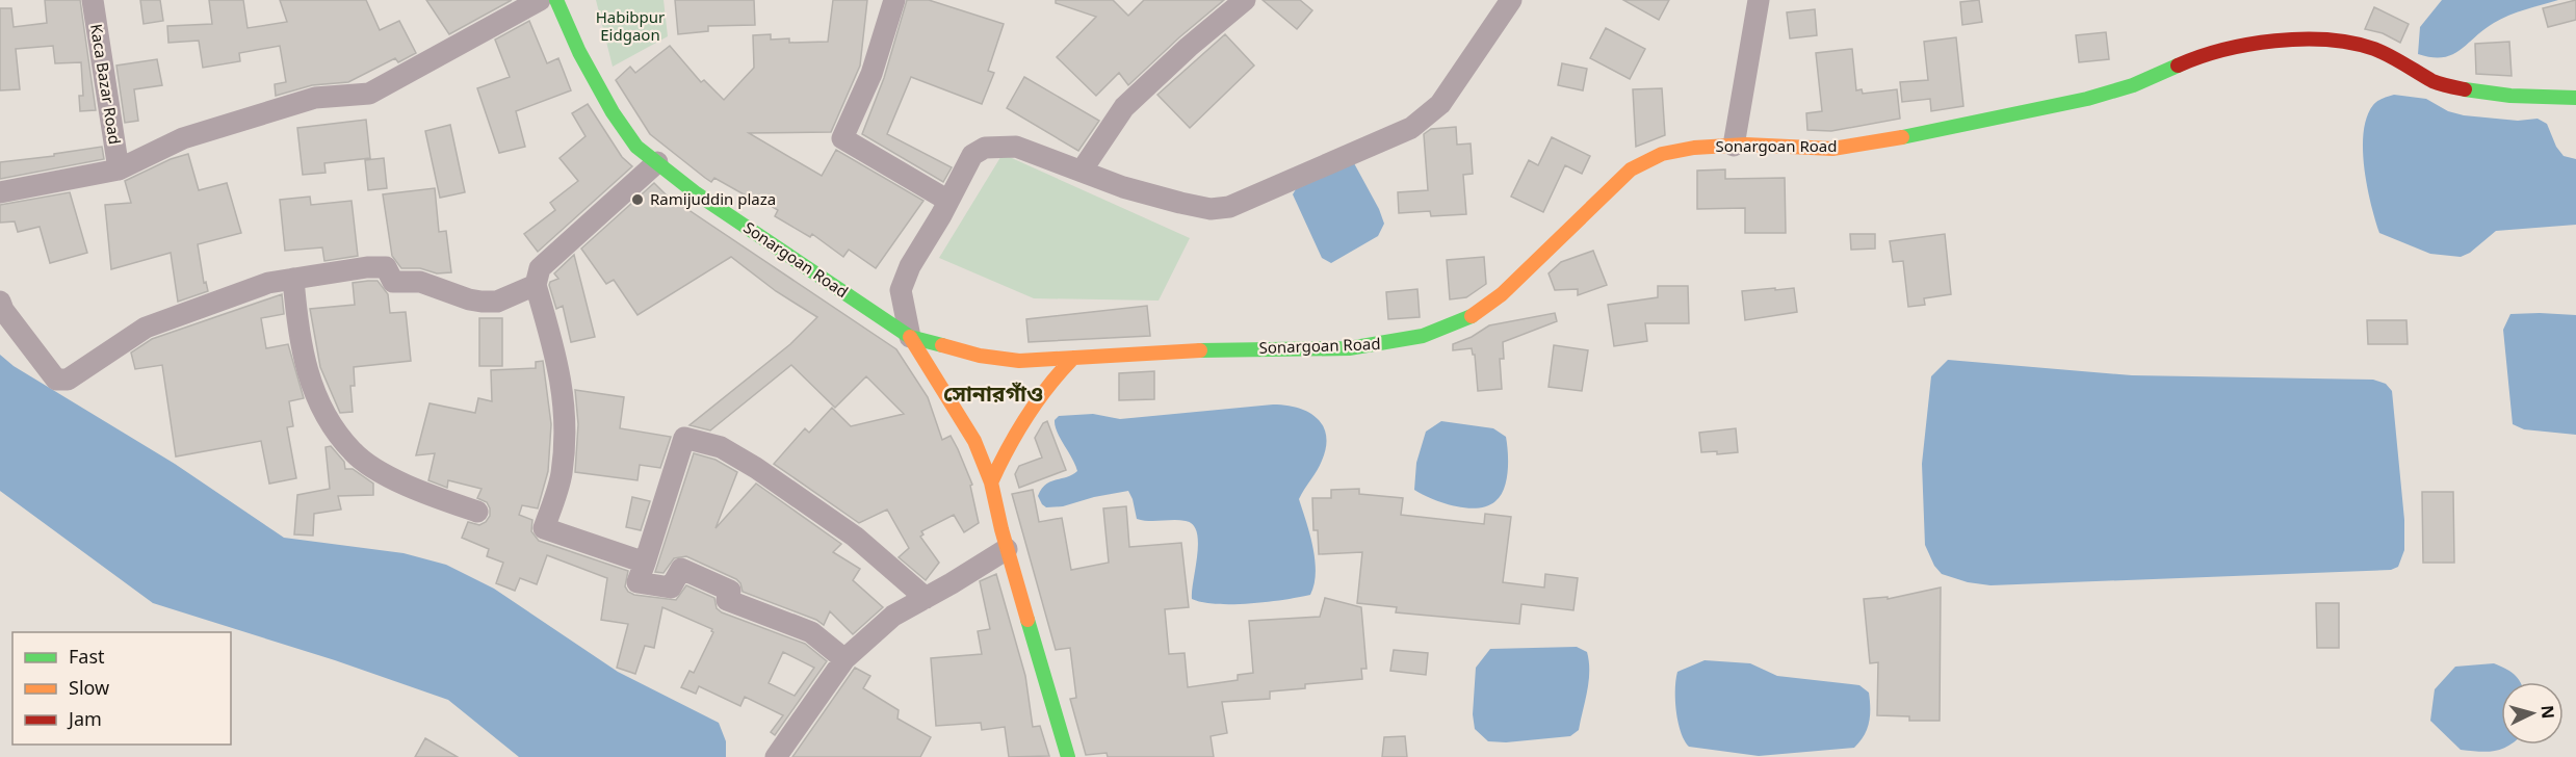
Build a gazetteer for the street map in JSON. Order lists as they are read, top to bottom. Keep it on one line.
{"streets":{"main road":["Sonargoan Road"],"street":["Kaca Bazar Road"]},"districts":["সোনারগাঁও"],"parks":["Habibpur Eidgaon"],"places":["Ramijuddin plaza"],"legend":["Fast","Slow","Jam"],"north":"right"}
